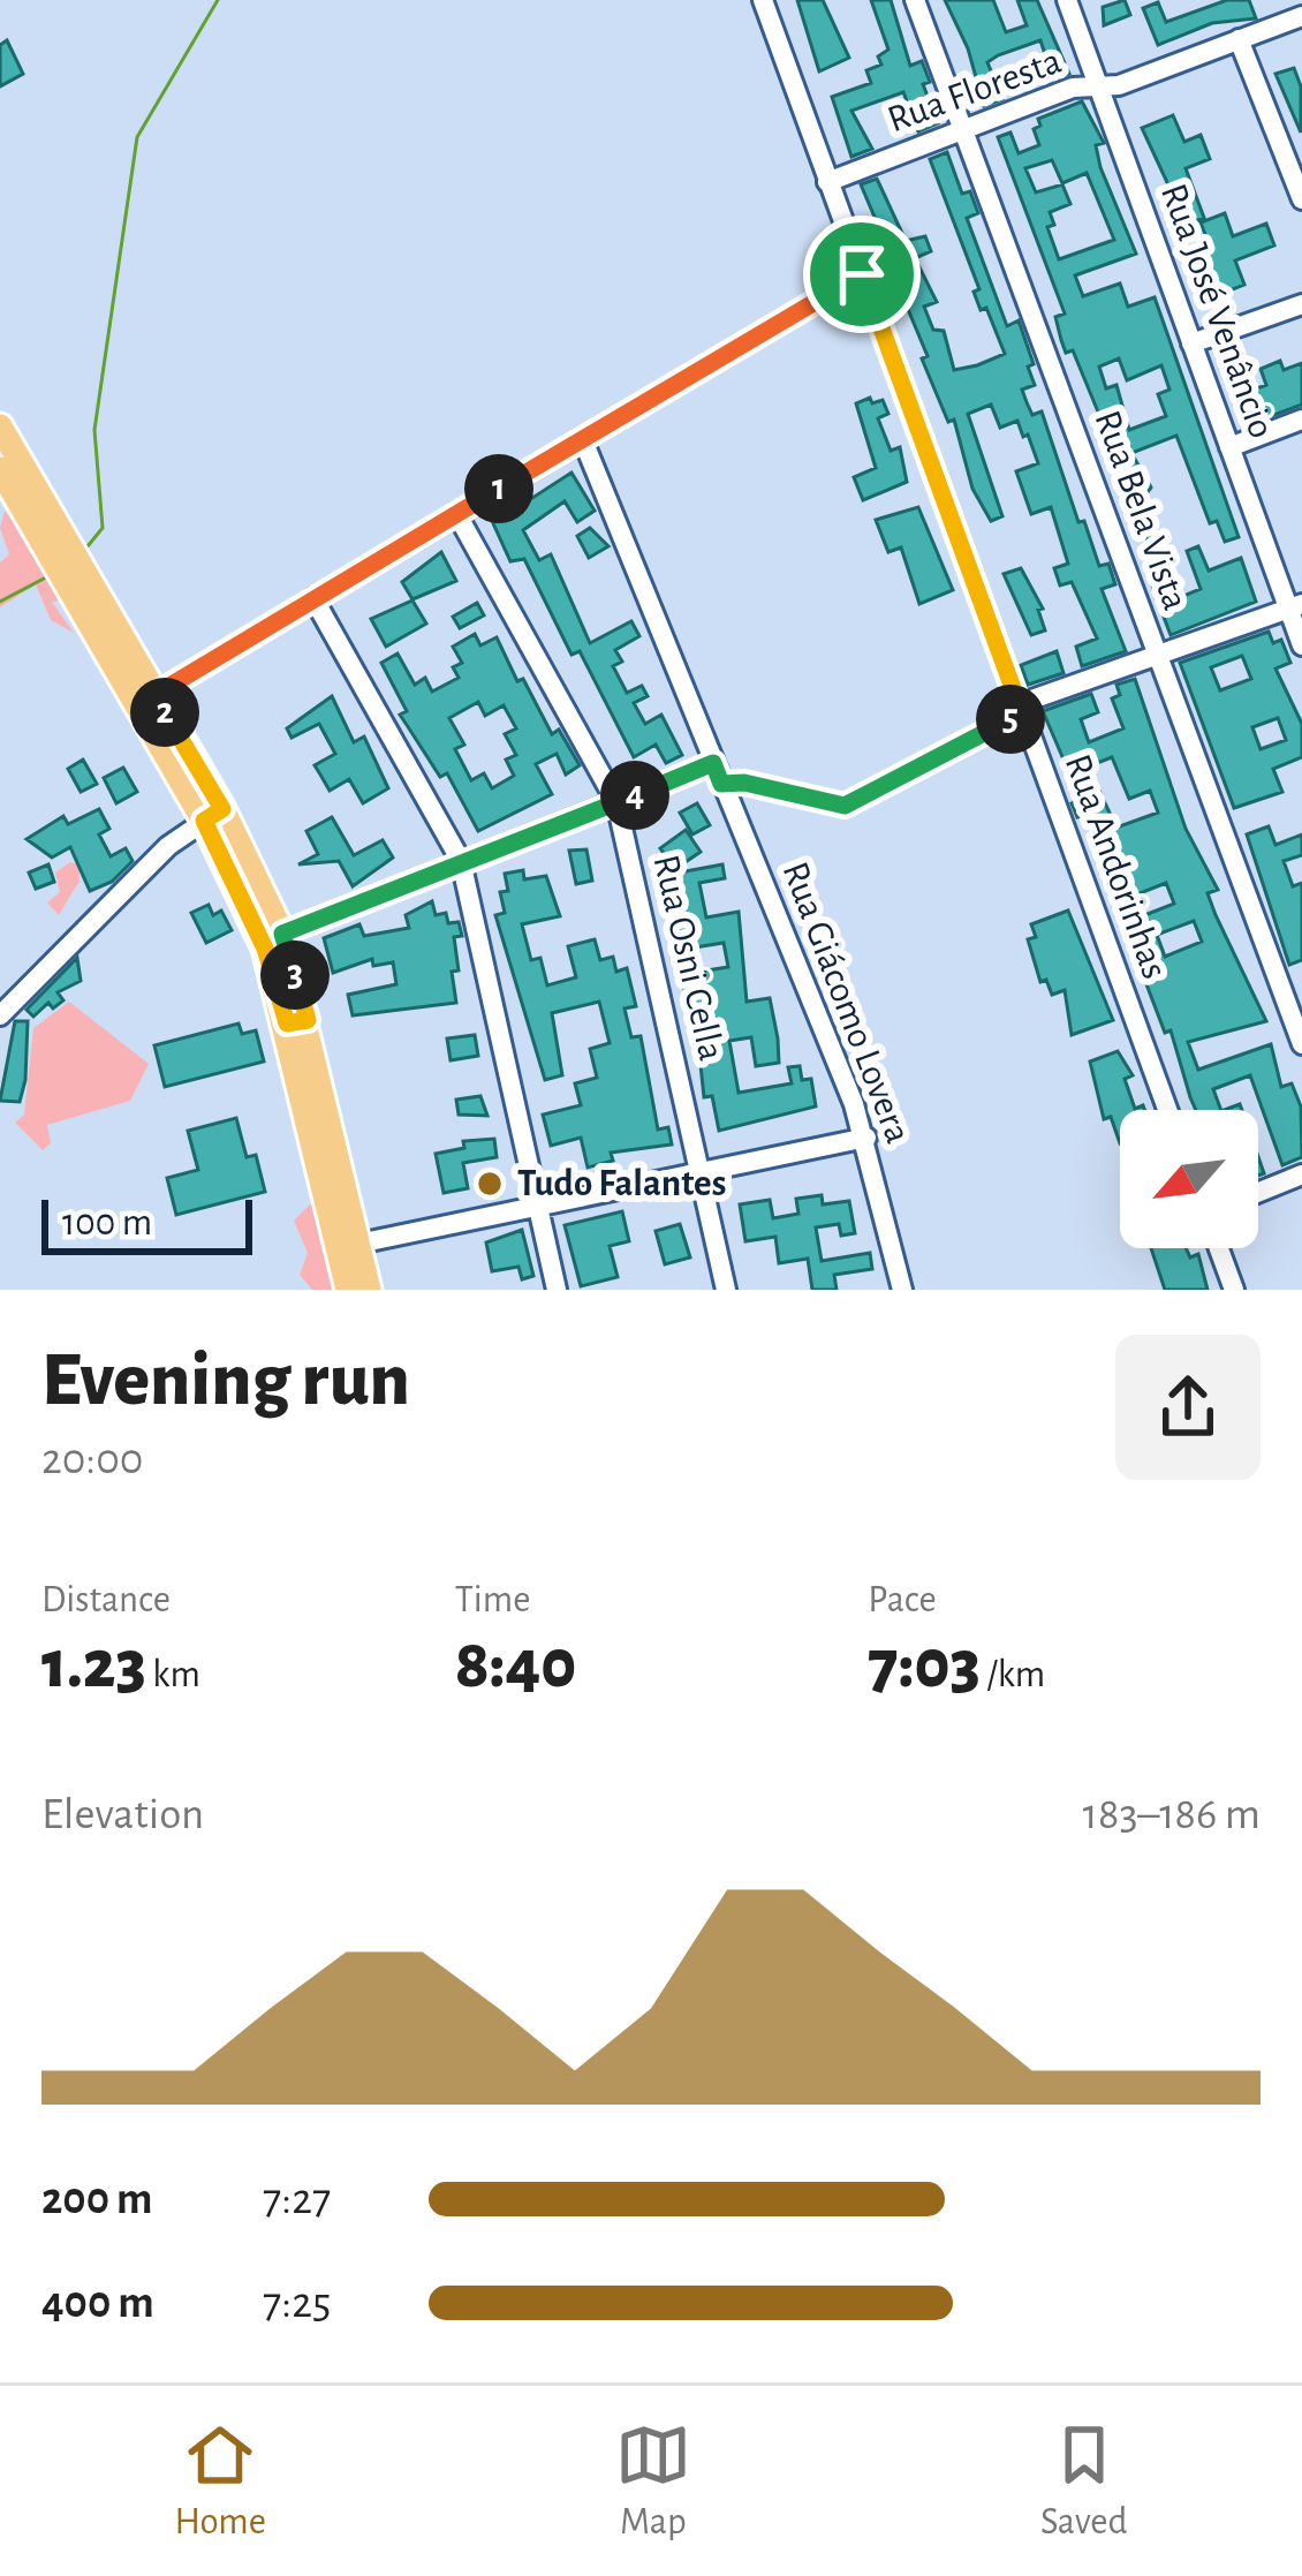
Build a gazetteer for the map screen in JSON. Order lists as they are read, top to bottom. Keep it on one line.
{"streets":{"street":["Rua Floresta","Rua José Venâncio","Rua Bela Vista","Rua Andorinhas","Rua Osni Cella","Rua Giácomo Lovera"]},"crossings":[["Rua Floresta","Rua José Venâncio"],["Rua Floresta","Rua Bela Vista"],["Rua Floresta","Rua Andorinhas"]],"places":["Tudo Falantes"],"scale_bar":"100 m","north":"bottom left","page":{"pins":["1","2","5","4","3"],"scale":"100 m","heading":["Evening run","20:00"],"stats":[["Distance","1.23 km"],["Time","8:40"],["Pace","7:03 /km"]],"chart":["Elevation","183–186 m"],"list":[{"name":"200 m","note":"7:27"},{"name":"400 m","note":"7:25"}],"tabs":["Home","Map","Saved"]}}
